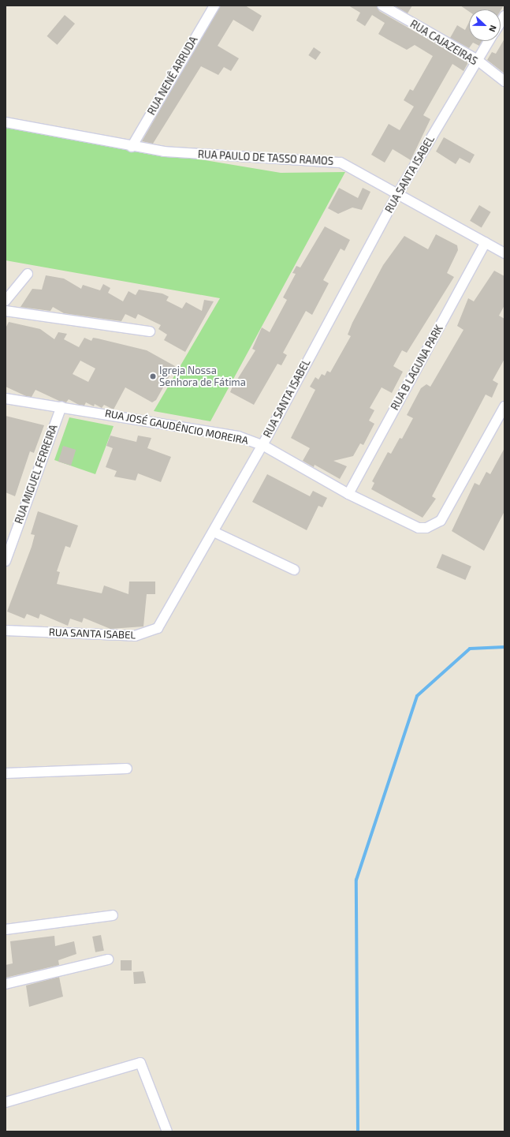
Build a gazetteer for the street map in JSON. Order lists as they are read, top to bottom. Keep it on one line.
{"streets":{"street":["RUA CAJAZEIRAS","RUA NENÊ ARRUDA","RUA PAULO DE TASSO RAMOS","RUA SANTA ISABEL","RUA B LAGUNA PARK","RUA JOSÉ GAUDÊNCIO MOREIRA","RUA MIGUEL FERREIRA"]},"crossings":[["RUA CAJAZEIRAS","RUA SANTA ISABEL"],["RUA NENÊ ARRUDA","RUA PAULO DE TASSO RAMOS"],["RUA PAULO DE TASSO RAMOS","RUA SANTA ISABEL"],["RUA PAULO DE TASSO RAMOS","RUA B LAGUNA PARK"],["RUA SANTA ISABEL","RUA JOSÉ GAUDÊNCIO MOREIRA"],["RUA B LAGUNA PARK","RUA JOSÉ GAUDÊNCIO MOREIRA"],["RUA JOSÉ GAUDÊNCIO MOREIRA","RUA MIGUEL FERREIRA"]],"places":["Igreja Nossa Senhora de Fátima"],"north":"right"}
